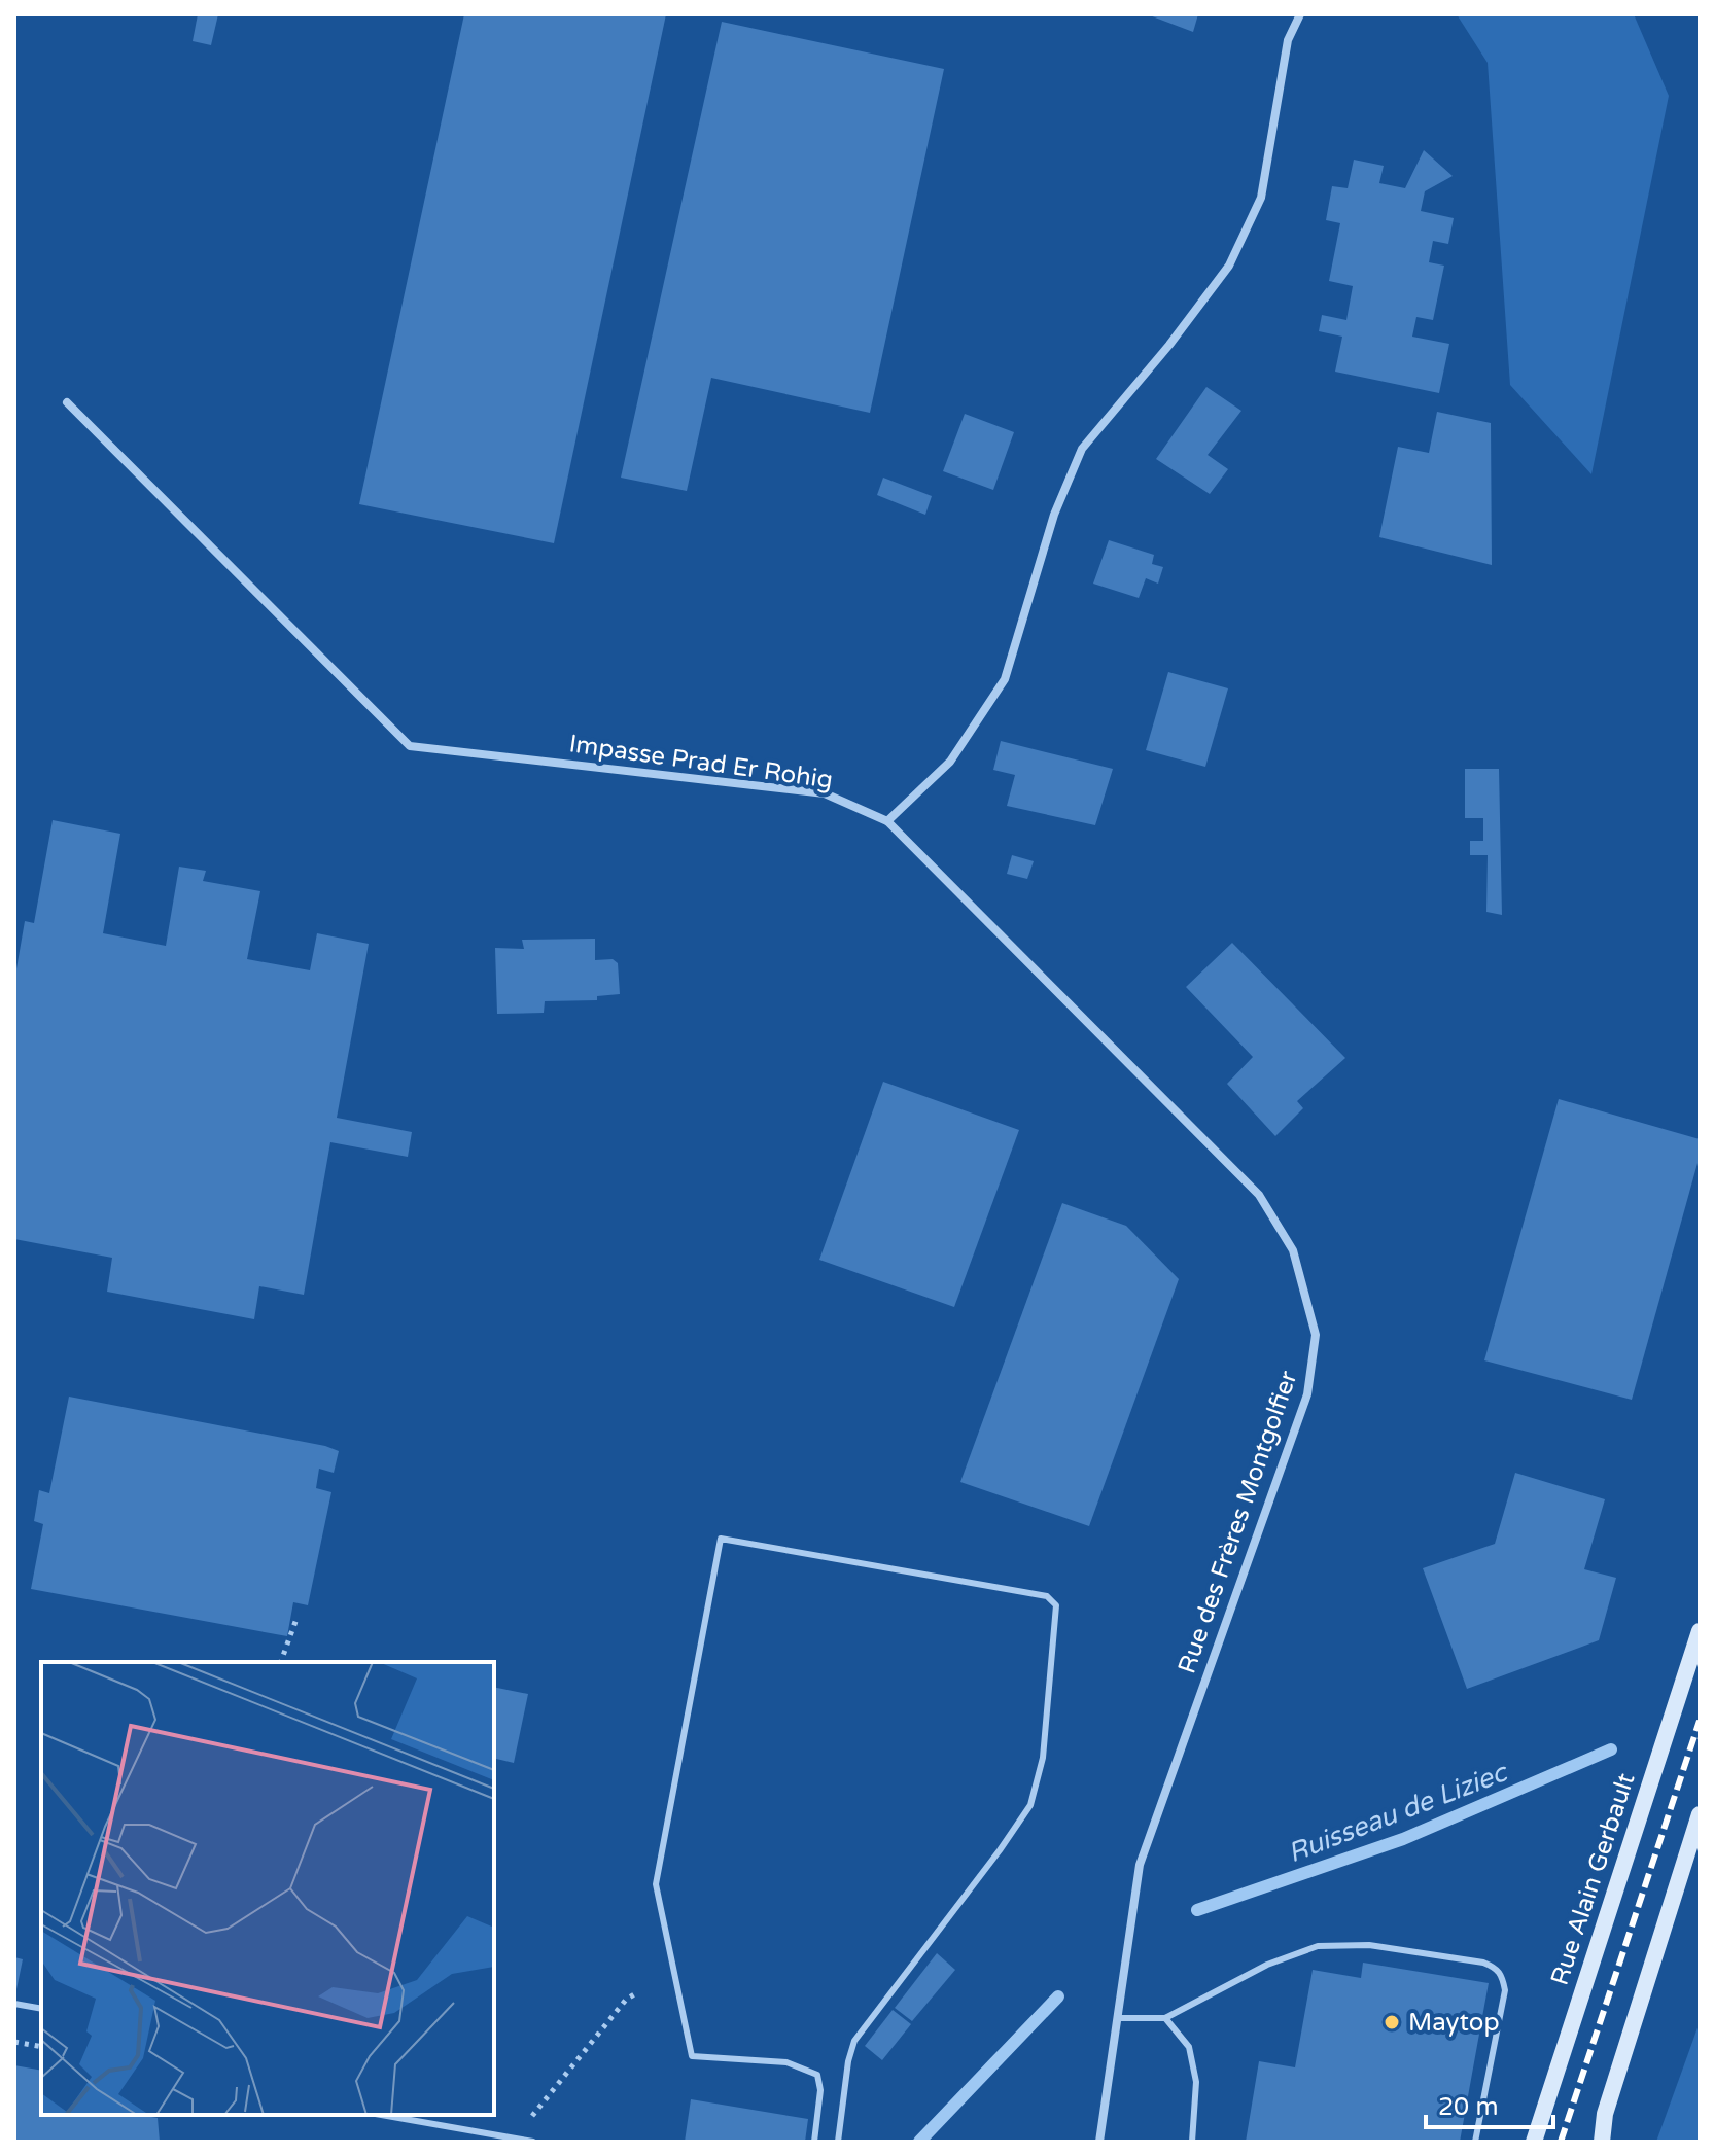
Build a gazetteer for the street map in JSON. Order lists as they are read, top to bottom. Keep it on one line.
{"streets":{"main road":["Rue Alain Gerbault"],"street":["Impasse Prad Er Rohig","Rue des Frères Montgolfier"]},"crossings":[["Impasse Prad Er Rohig","Rue des Frères Montgolfier"]],"water":["Ruisseau de Liziec"],"places":["Maytop"],"scale_bar":"20 m"}
